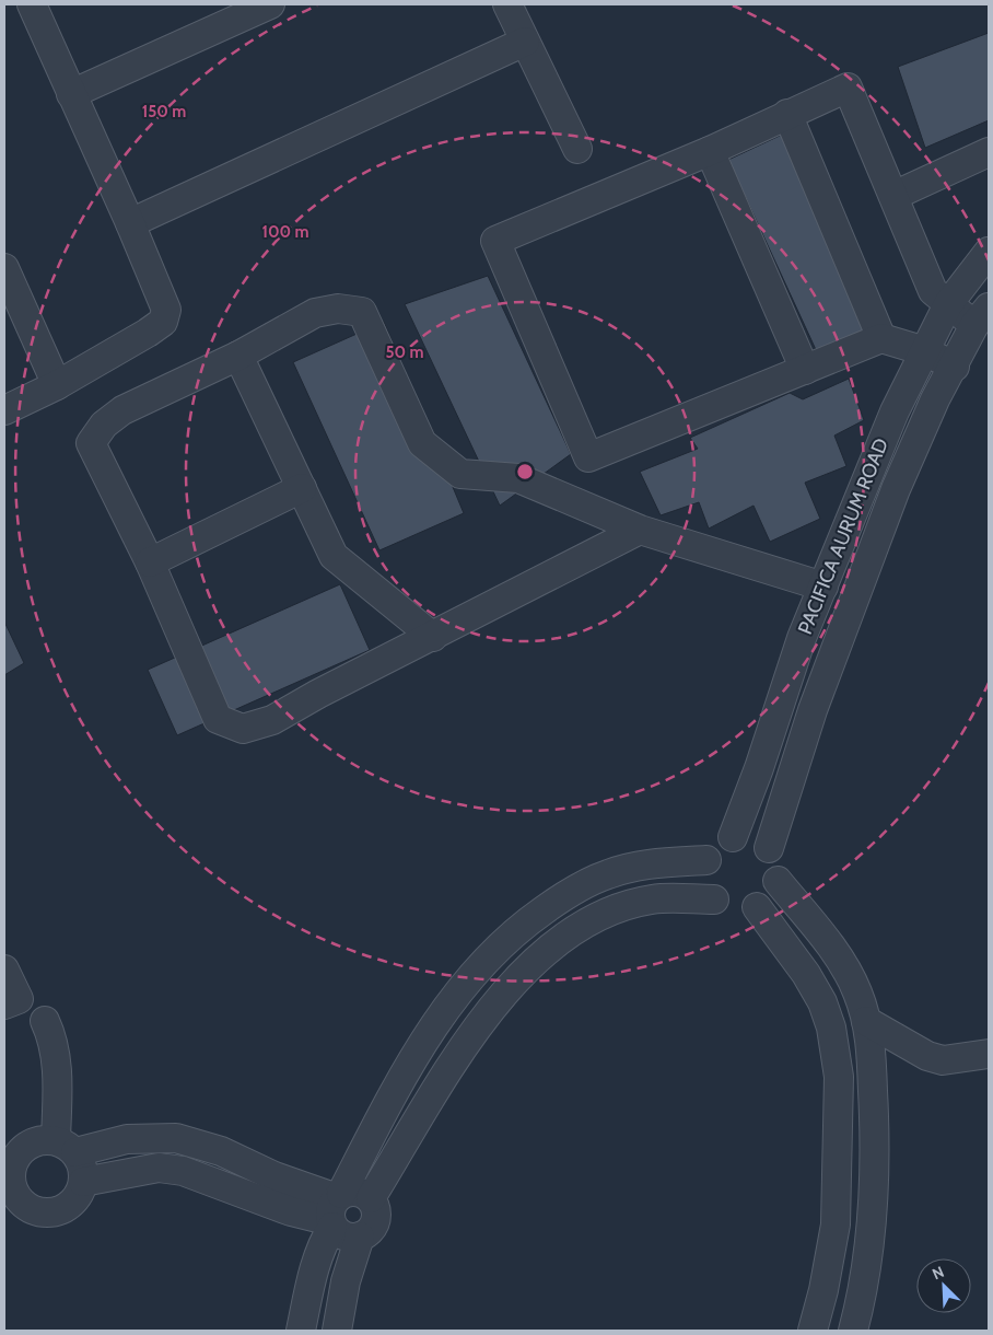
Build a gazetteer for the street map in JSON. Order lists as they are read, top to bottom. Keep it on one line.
{"streets":{"street":["PACIFICA AURUM ROAD"]},"north":"top left","rings":["150 m","100 m","50 m"]}
